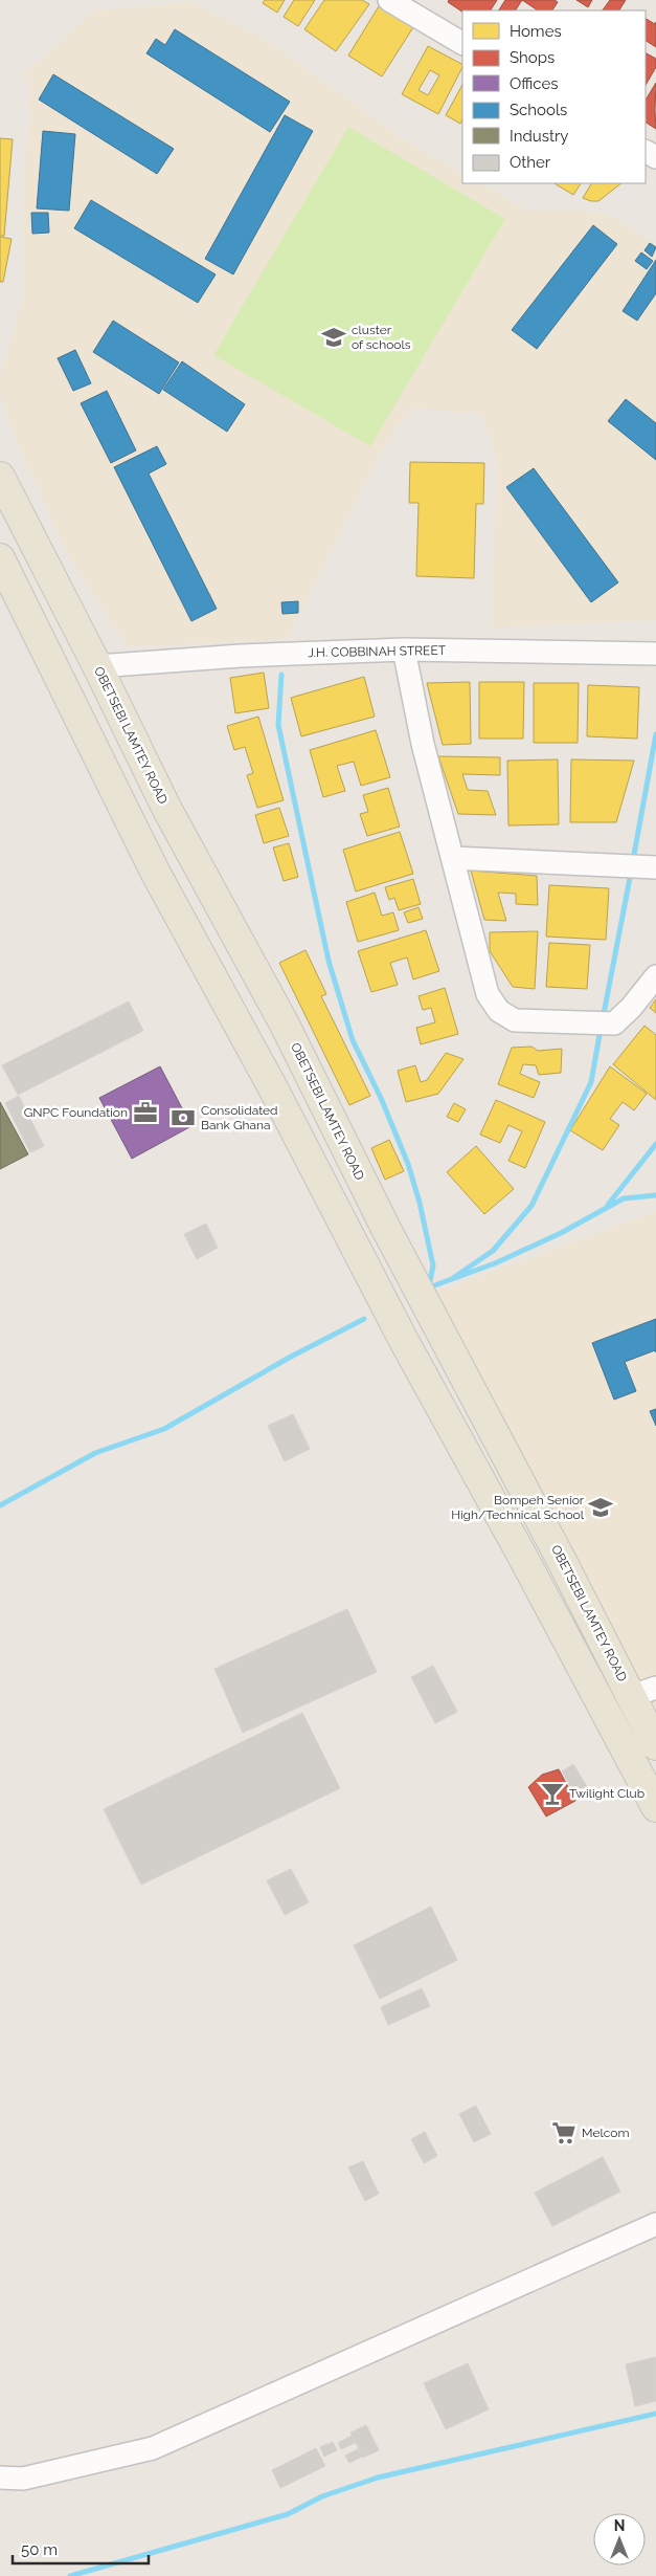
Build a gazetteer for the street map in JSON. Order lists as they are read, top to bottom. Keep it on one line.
{"streets":{"main road":["OBETSEBI LAMTEY ROAD"],"street":["J.H. COBBINAH STREET"]},"crossings":[["J.H. COBBINAH STREET","OBETSEBI LAMTEY ROAD"]],"places":{"school or university":["cluster of schools","Bompeh Senior High/Technical School"],"office":["GNPC Foundation"],"bank":["Consolidated Bank Ghana"],"bar":["Twilight Club"],"supermarket":["Melcom"]},"legend":["Homes","Shops","Offices","Schools","Industry","Other"],"scale_bar":"50 m","north":"top"}
